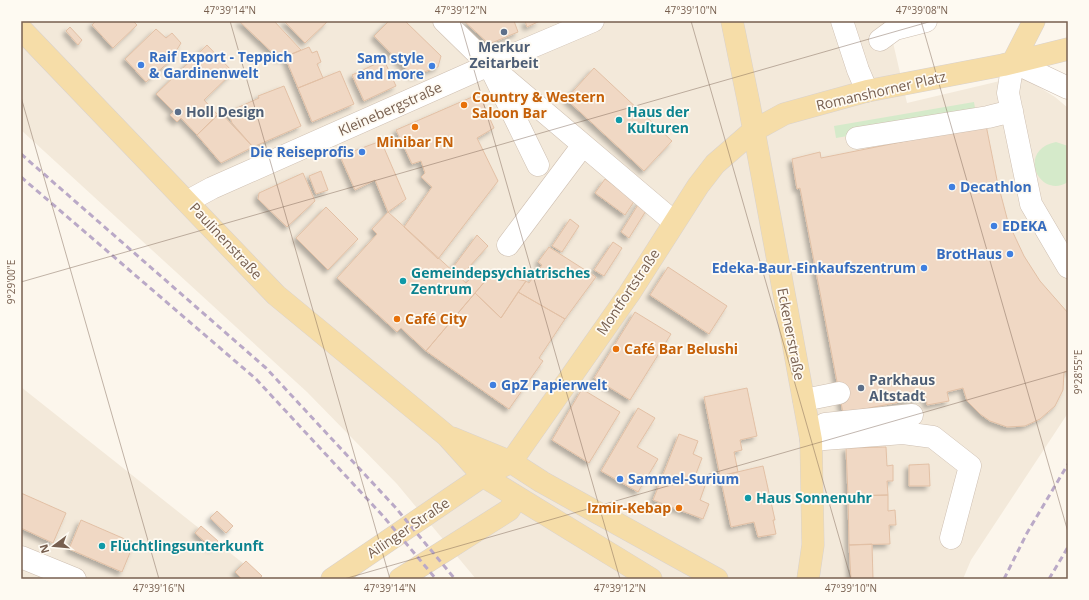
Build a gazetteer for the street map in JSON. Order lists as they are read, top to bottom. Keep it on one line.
{"streets":{"main road":["Romanshorner Platz","Paulinenstraße","Montfortstraße","Eckenerstraße","Ailinger Straße"],"street":["Kleinebergstraße"]},"crossings":[["Romanshorner Platz","Montfortstraße"],["Romanshorner Platz","Eckenerstraße"],["Kleinebergstraße","Paulinenstraße"],["Paulinenstraße","Montfortstraße"],["Paulinenstraße","Ailinger Straße"],["Montfortstraße","Eckenerstraße"]],"places":["Merkur Zeitarbeit","Raif Export - Teppich & Gardinenwelt","Sam style and more","Country & Western Saloon Bar","Holl Design","Haus der Kulturen","Minibar FN","Die Reiseprofis","Decathlon","EDEKA","BrotHaus","Edeka-Baur-Einkaufszentrum","Gemeindepsychiatrisches Zentrum","Café City","Café Bar Belushi","GpZ Papierwelt","Parkhaus Altstadt","Sammel-Surium","Haus Sonnenuhr","Izmir-Kebap","Flüchtlingsunterkunft"],"north":"left","coordinates":["47°39'14\"N","47°39'12\"N","47°39'10\"N","47°39'08\"N","9°29'00\"E","9°28'55\"E","47°39'16\"N"]}
